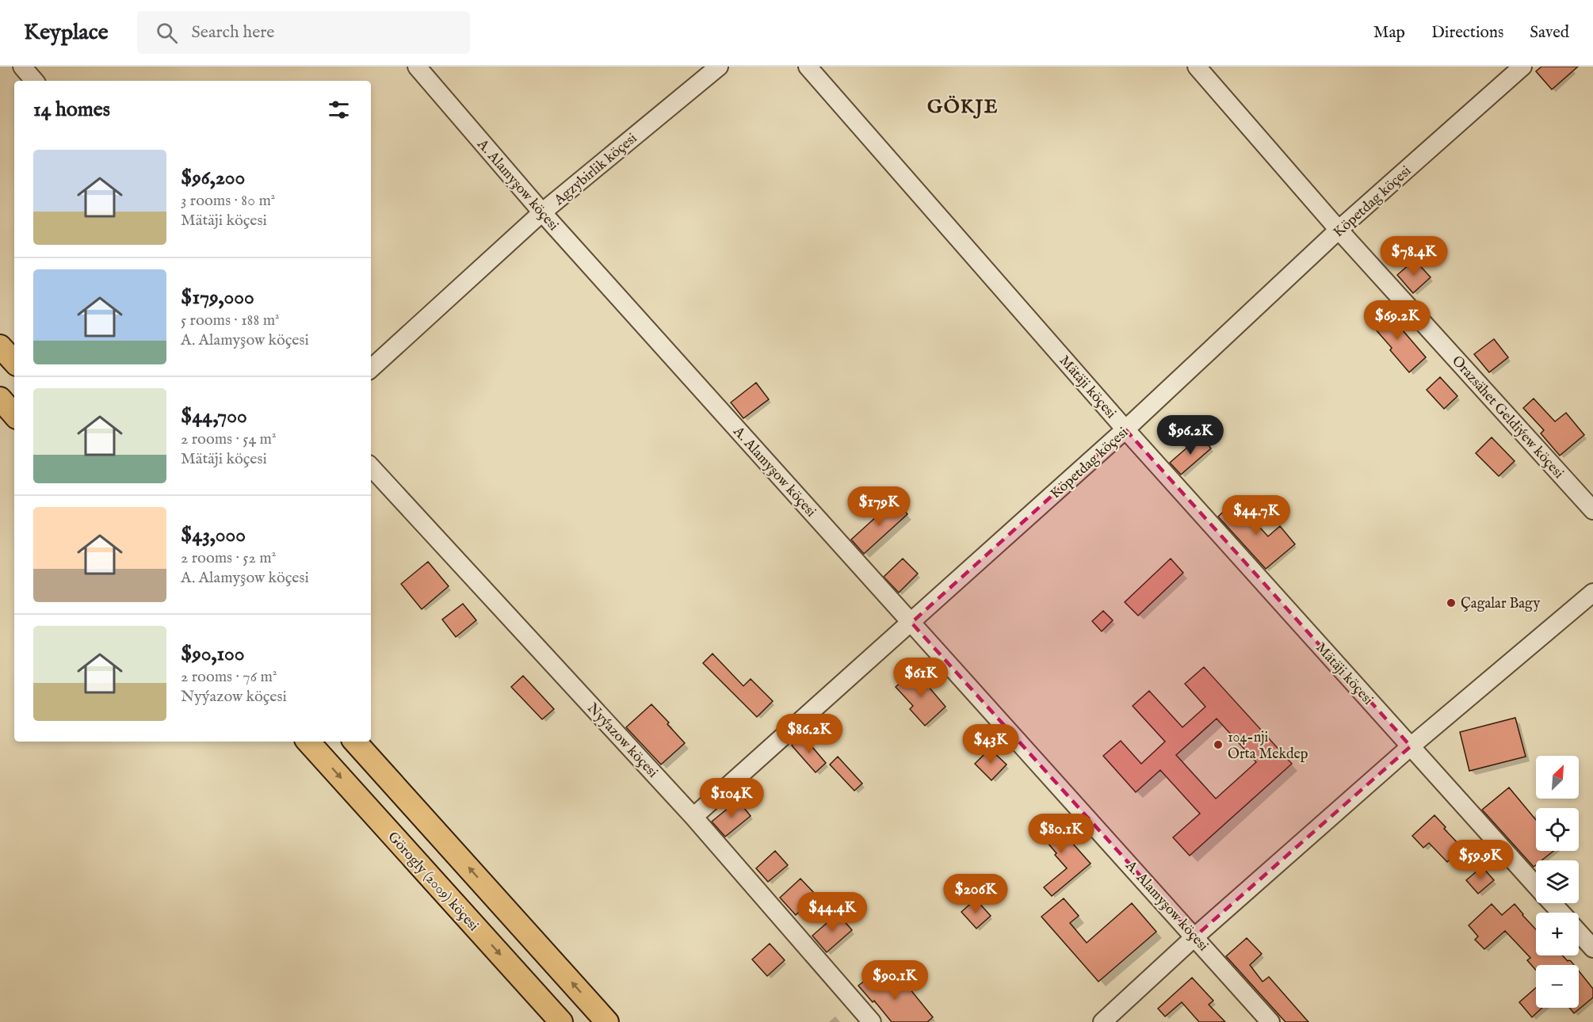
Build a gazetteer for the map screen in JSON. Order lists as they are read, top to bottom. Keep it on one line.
{"streets":{"main road":["Görogly (2009) köçesi"],"street":["Agzybirlik köçesi","A. Alamyşow köçesi","Köpetdag köçesi","Mätäji köçesi","Orazsähet Geldiýew köçesi","Nyýazow köçesi"]},"crossings":[["Agzybirlik köçesi","A. Alamyşow köçesi"],["A. Alamyşow köçesi","Köpetdag köçesi"],["Köpetdag köçesi","Mätäji köçesi"],["Köpetdag köçesi","Orazsähet Geldiýew köçesi"],["Köpetdag köçesi","Nyýazow köçesi"]],"districts":["GÖKJE"],"places":["Çagalar Bagy","104-nji Orta Mekdep"],"north":"top right","page":{"header":"Keyplace","search":"Search here","nav":["Map","Directions","Saved"],"heading":"14 homes","list":[{"name":"$96,200","note":"3 rooms · 80 m² · Mätäji köçesi"},{"name":"$179,000","note":"5 rooms · 188 m² · A. Alamyşow köçesi"},{"name":"$44,700","note":"2 rooms · 54 m² · Mätäji köçesi"},{"name":"$43,000","note":"2 rooms · 52 m² · A. Alamyşow köçesi"},{"name":"$90,100","note":"2 rooms · 76 m² · Nyýazow köçesi"}],"price":["$78.4K","$69.2K","$96.2K","$179K","$44.7K","$61K","$86.2K","$43K","$104K","$80.1K","$59.9K","$206K","$44.4K","$90.1K"],"map_buttons":["+","−"]}}
